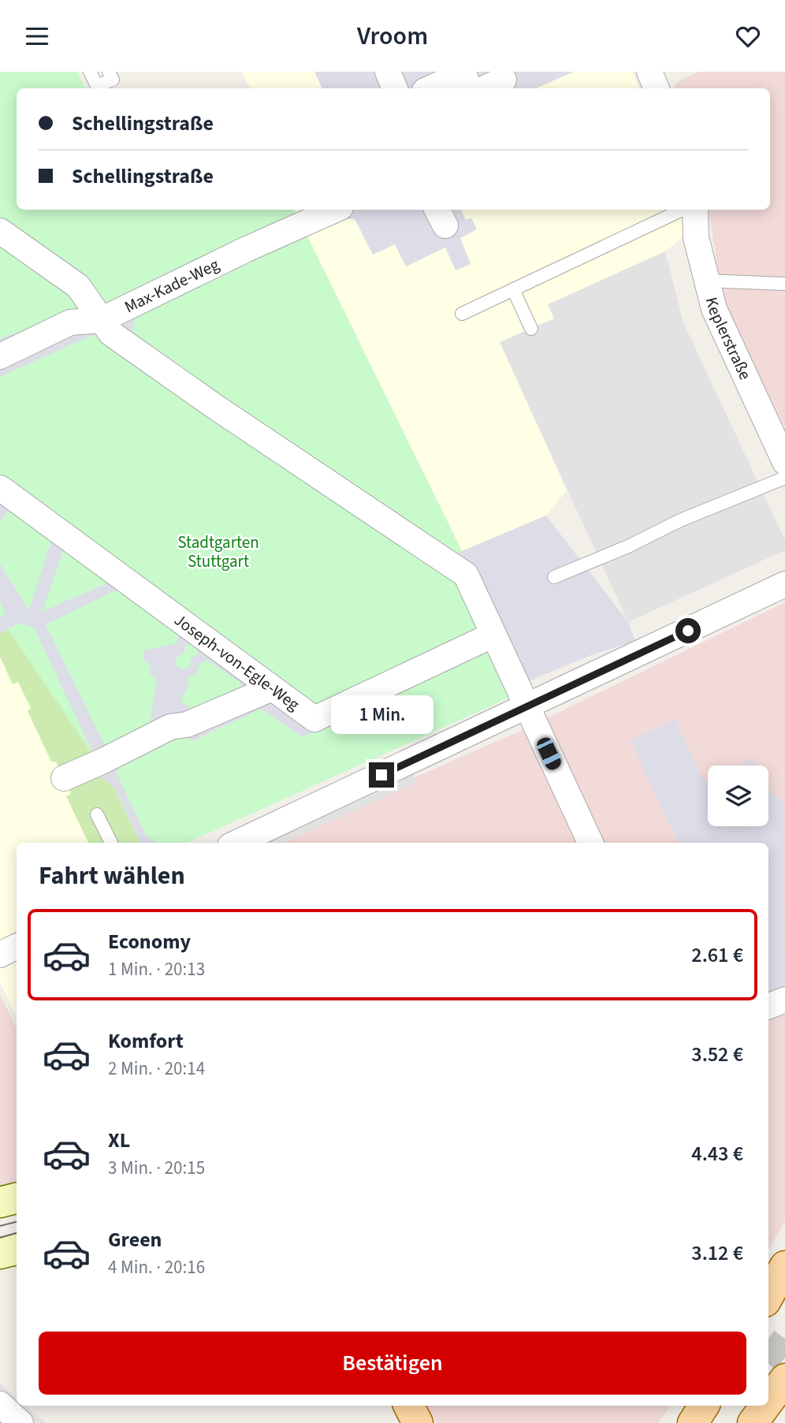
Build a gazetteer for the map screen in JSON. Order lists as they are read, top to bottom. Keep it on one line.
{"streets":{"street":["Max-Kade-Weg","Keplerstraße","Joseph-von-Egle-Weg"]},"parks":["Stadtgarten Stuttgart"],"page":{"header":"Vroom","banner":["Schellingstraße","Schellingstraße"],"bubble":"1 Min.","heading":"Fahrt wählen","list":[{"name":"Economy","note":"1 Min. · 20:13","value":"2.61 €"},{"name":"Komfort","note":"2 Min. · 20:14","value":"3.52 €"},{"name":"XL","note":"3 Min. · 20:15","value":"4.43 €"},{"name":"Green","note":"4 Min. · 20:16","value":"3.12 €"}],"buttons":"Bestätigen"}}
